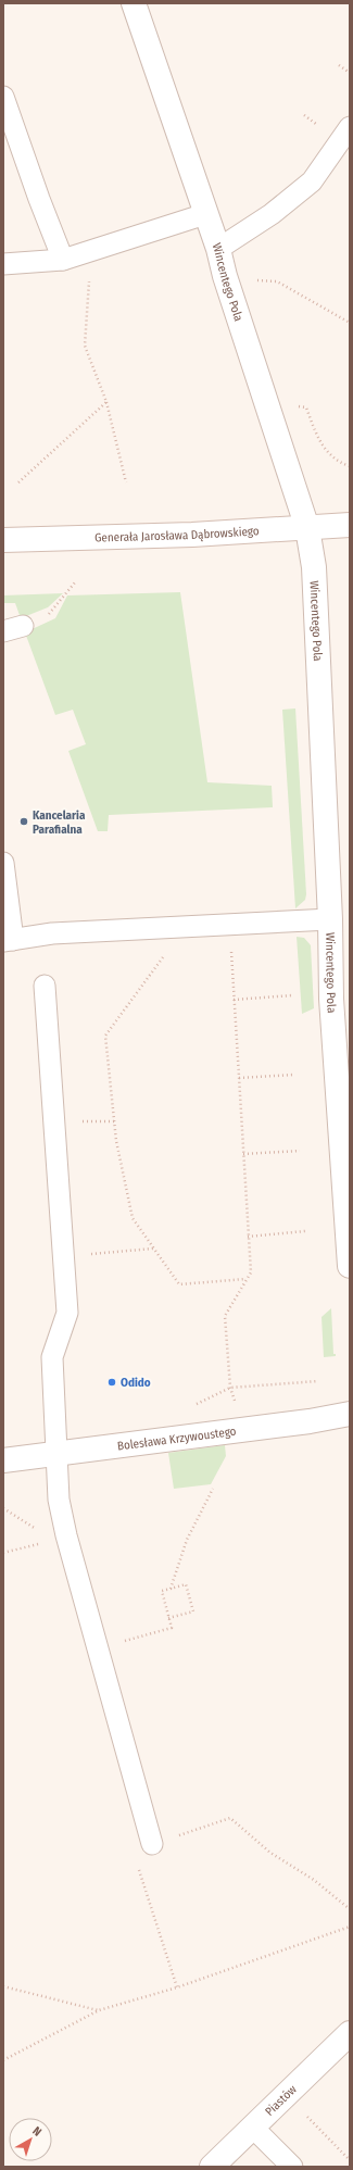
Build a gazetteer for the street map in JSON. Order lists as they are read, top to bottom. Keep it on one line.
{"streets":{"street":["Wincentego Pola","Generała Jarosława Dąbrowskiego","Bolesława Krzywoustego","Piastów"]},"crossings":[["Wincentego Pola","Generała Jarosława Dąbrowskiego"]],"places":["Kancelaria Parafialna","Odido"],"north":"top right"}
